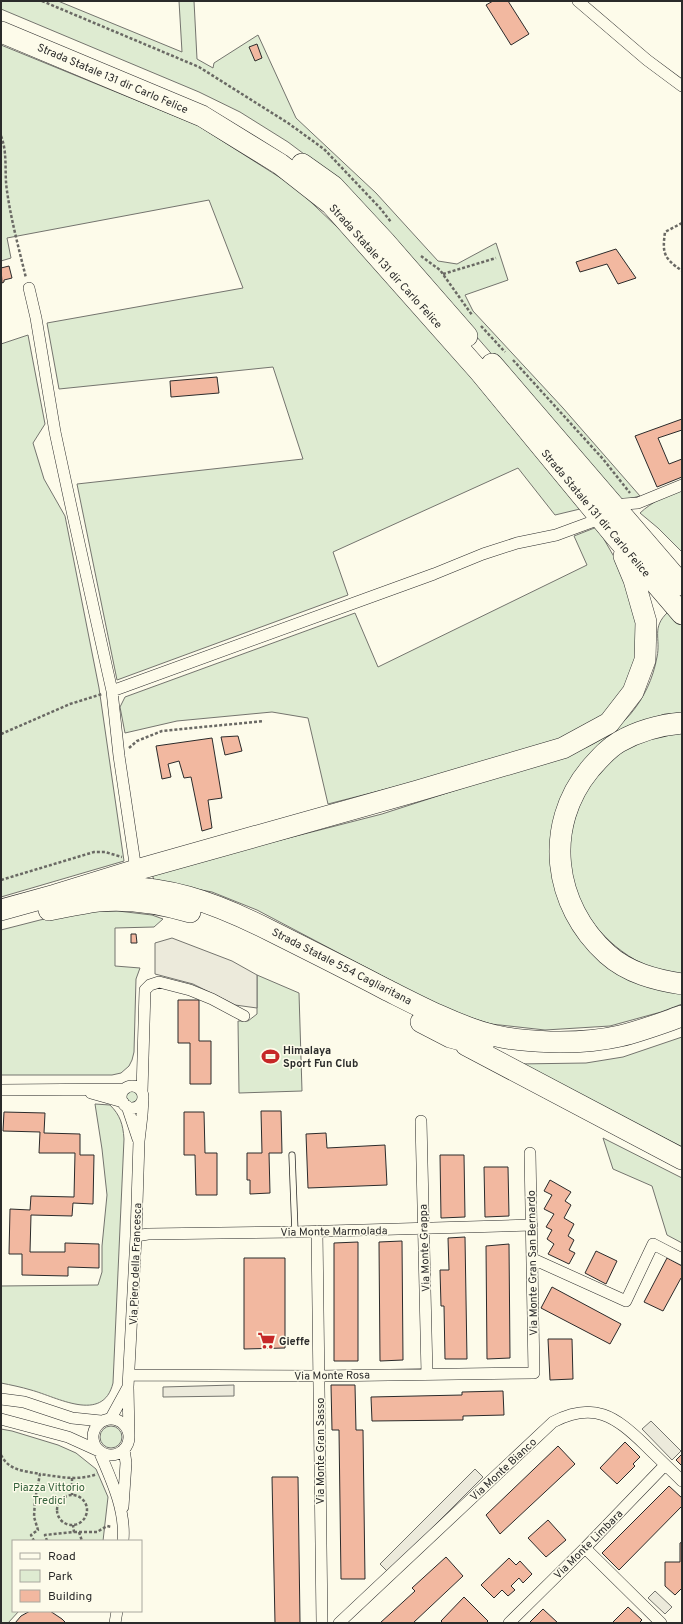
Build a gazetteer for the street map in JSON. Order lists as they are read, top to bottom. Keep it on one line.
{"streets":{"highway":["Strada Statale 131 dir Carlo Felice","Strada Statale 554 Cagliaritana"],"street":["Via Monte Marmolada","Via Monte Grappa","Via Monte Gran San Bernardo","Via Piero della Francesca","Via Monte Rosa","Via Monte Gran Sasso","Via Monte Bianco","Via Monte Limbara"]},"crossings":[["Via Monte Marmolada","Via Monte Grappa"],["Via Monte Marmolada","Via Monte Gran San Bernardo"],["Via Monte Marmolada","Via Piero della Francesca"],["Via Monte Marmolada","Via Monte Gran Sasso"],["Via Monte Grappa","Via Monte Rosa"],["Via Monte Gran San Bernardo","Via Monte Rosa"],["Via Piero della Francesca","Via Monte Rosa"],["Via Monte Rosa","Via Monte Gran Sasso"],["Via Monte Bianco","Via Monte Limbara"]],"parks":["Piazza Vittorio Tredici"],"places":{"sports":["Himalaya Sport Fun Club"],"supermarket":["Gieffe"]},"legend":["Road","Park","Building"]}
